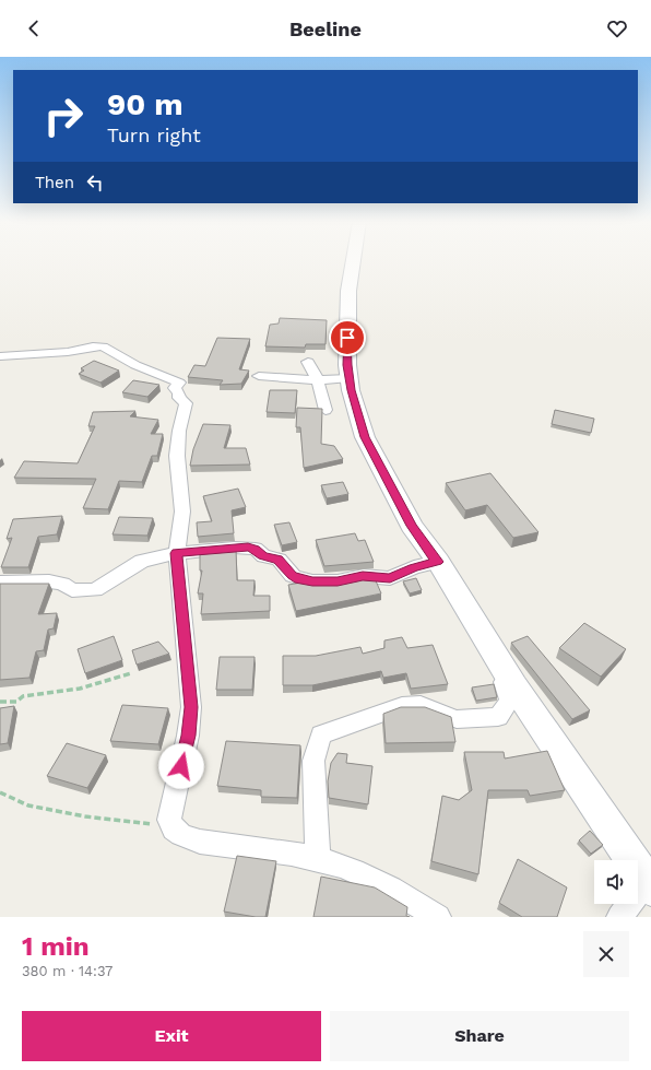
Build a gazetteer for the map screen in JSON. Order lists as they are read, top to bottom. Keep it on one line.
{"page":{"header":"Beeline","turn":["90 m","Turn right"],"then":"Then","heading":["1 min","380 m · 14:37"],"buttons":["Exit","Share"]}}
